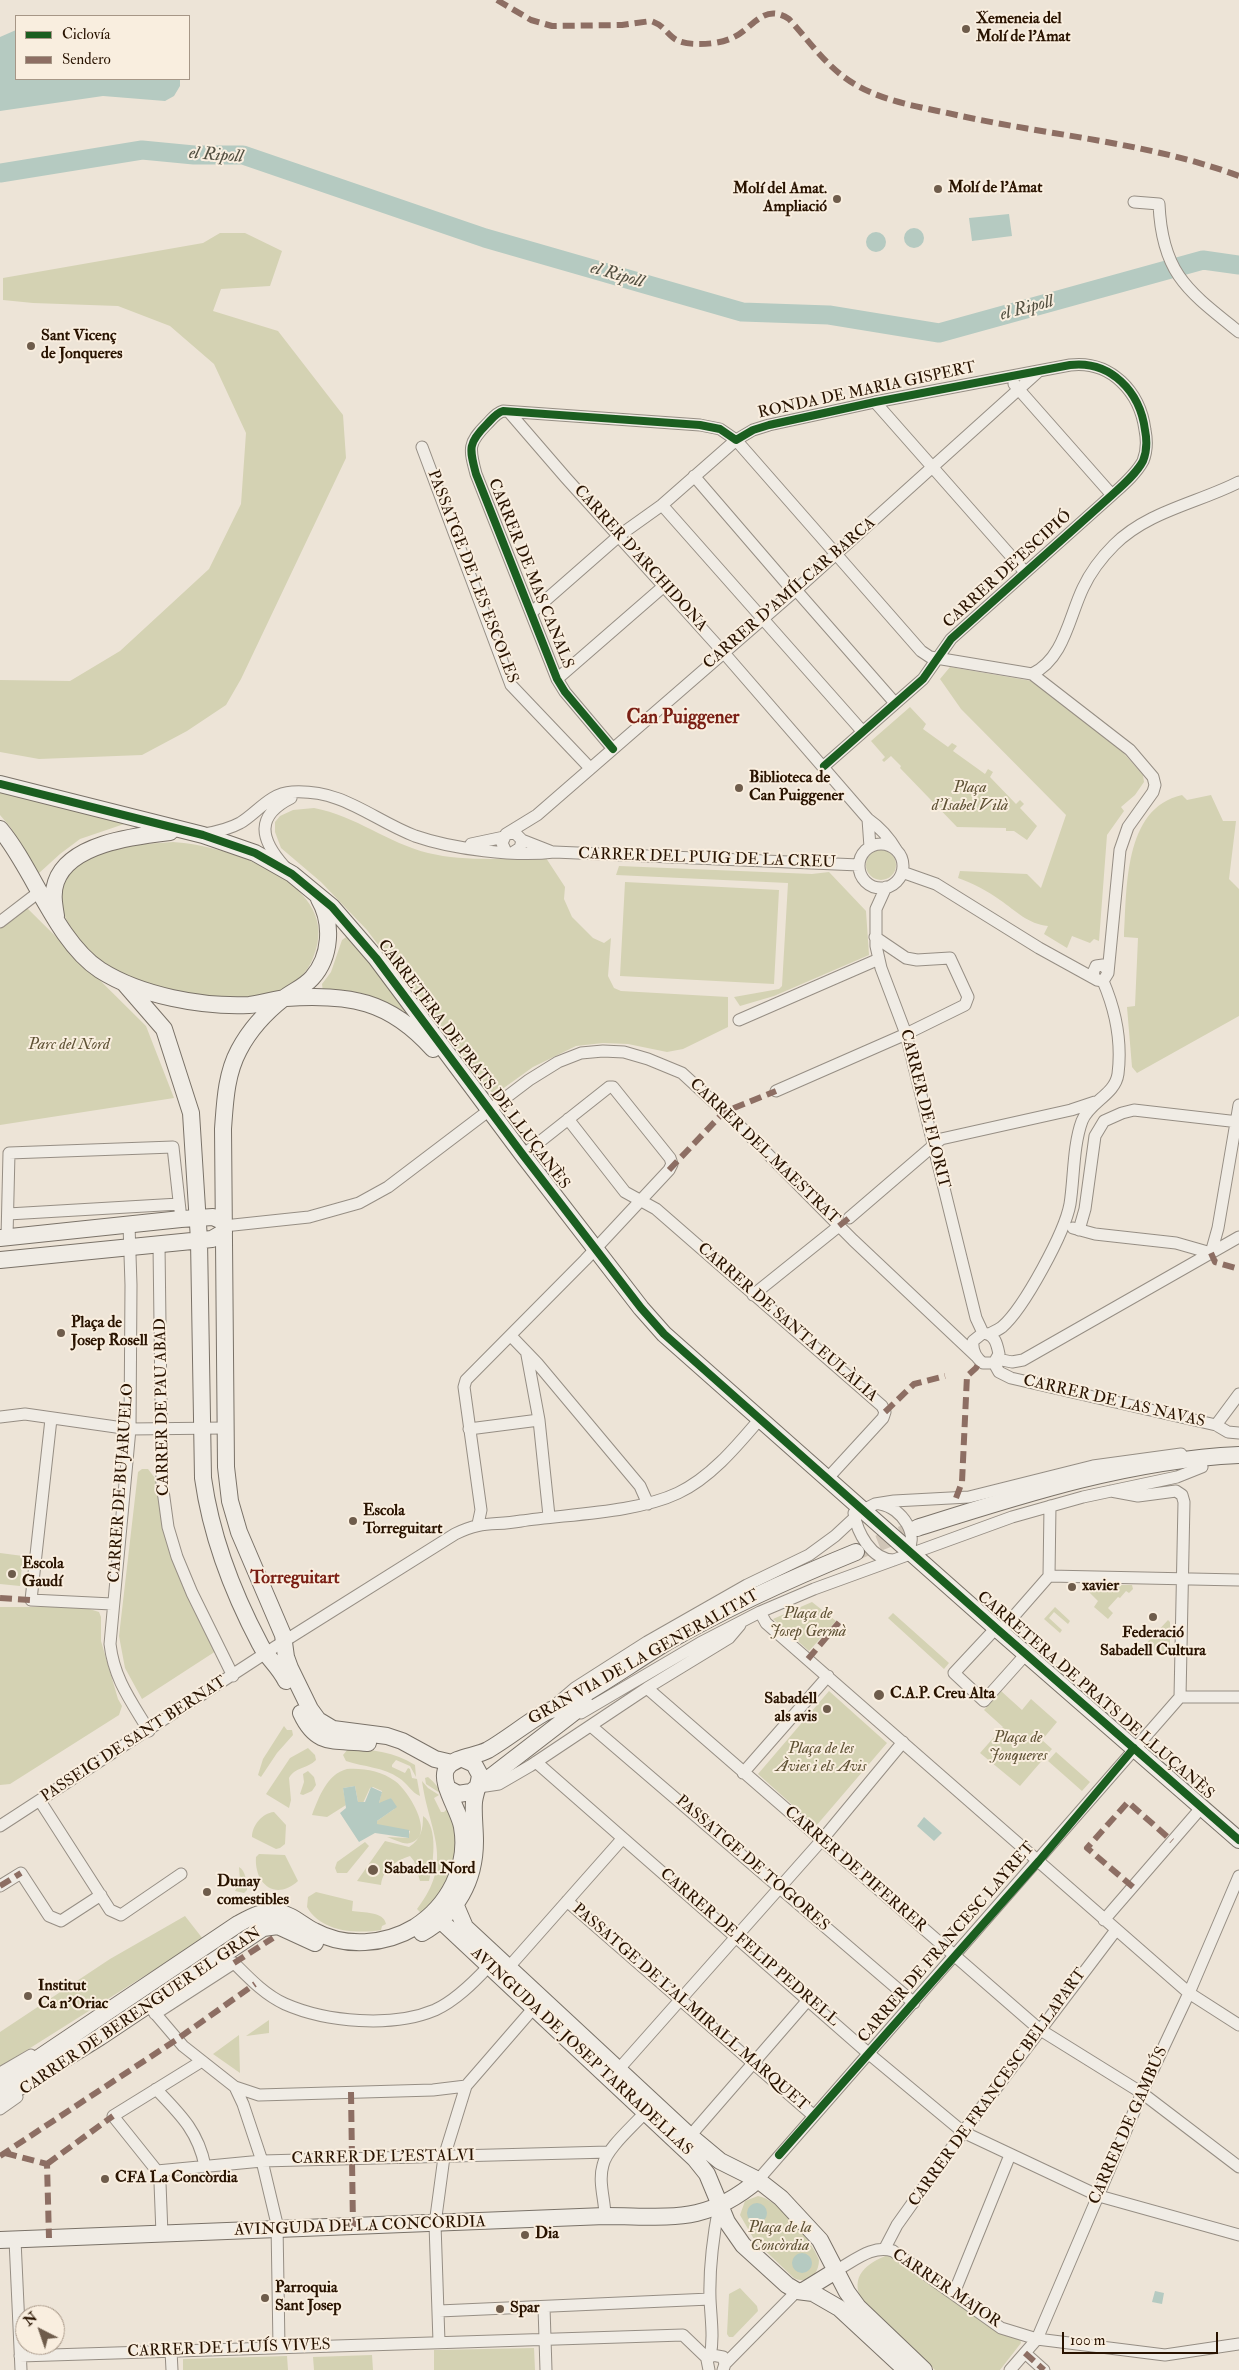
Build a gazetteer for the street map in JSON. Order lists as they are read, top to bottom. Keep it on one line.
{"streets":{"street":["RONDA DE MARIA GISPERT","CARRER D'ARCHIDONA","CARRER DE'ESCIPIÓ","CARRER DE MAS CANALS","PASSATGE DE LES ESCOLES","CARRER D'AMÍLCAR BARCA","CARRER DEL PUIG DE LA CREU","CARRETERA DE PRATS DE LLUÇANÈS","CARRER DE FLORIT","CARRER DEL MAESTRAT","CARRER DE SANTA EULÀLIA","CARRER DE LAS NAVAS","CARRER DE PAU ABAD","CARRER DE BUJARUELO","GRAN VIA DE LA GENERALITAT","PASSEIG DE SANT BERNAT","PASSATGE DE TOGORES","CARRER DE PIFERRER","CARRER DE FRANCESC LAYRET","CARRER DE FELIP PEDRELL","PASSATGE DE L'ALMIRALL MARQUET","CARRER DE BERENGUER EL GRAN","AVINGUDA DE JOSEP TARRADELLAS","CARRER DE FRANCESC BELLAPART","CARRER DE GAMBÚS","CARRER DE L'ESTALVI","AVINGUDA DE LA CONCÒRDIA","CARRER MAJOR","CARRER DE LLUÍS VIVES"]},"crossings":[["RONDA DE MARIA GISPERT","CARRER D'ARCHIDONA"],["RONDA DE MARIA GISPERT","CARRER DE'ESCIPIÓ"],["RONDA DE MARIA GISPERT","CARRER DE MAS CANALS"],["RONDA DE MARIA GISPERT","CARRER D'AMÍLCAR BARCA"],["CARRER D'ARCHIDONA","CARRER DE'ESCIPIÓ"],["CARRER D'ARCHIDONA","CARRER DE MAS CANALS"],["CARRER D'ARCHIDONA","CARRER D'AMÍLCAR BARCA"],["CARRER D'ARCHIDONA","CARRER DEL PUIG DE LA CREU"],["CARRER D'ARCHIDONA","CARRER DE FLORIT"],["CARRER DE MAS CANALS","CARRER D'AMÍLCAR BARCA"],["PASSATGE DE LES ESCOLES","CARRER D'AMÍLCAR BARCA"],["CARRER D'AMÍLCAR BARCA","CARRER DEL PUIG DE LA CREU"],["CARRER DEL PUIG DE LA CREU","CARRETERA DE PRATS DE LLUÇANÈS"],["CARRER DEL PUIG DE LA CREU","CARRER DE FLORIT"],["CARRETERA DE PRATS DE LLUÇANÈS","CARRER DEL MAESTRAT"],["CARRETERA DE PRATS DE LLUÇANÈS","CARRER DE SANTA EULÀLIA"],["CARRETERA DE PRATS DE LLUÇANÈS","CARRER DE FRANCESC LAYRET"],["CARRER DE FLORIT","CARRER DEL MAESTRAT"],["CARRER DE FLORIT","CARRER DE LAS NAVAS"],["CARRER DEL MAESTRAT","CARRER DE LAS NAVAS"],["CARRER DE PAU ABAD","PASSEIG DE SANT BERNAT"],["CARRER DE BUJARUELO","PASSEIG DE SANT BERNAT"],["PASSATGE DE TOGORES","CARRER DE FRANCESC LAYRET"],["CARRER DE PIFERRER","CARRER DE FRANCESC LAYRET"],["CARRER DE PIFERRER","CARRER DE FRANCESC BELLAPART"],["CARRER DE PIFERRER","CARRER DE GAMBÚS"],["CARRER DE FRANCESC LAYRET","CARRER DE FELIP PEDRELL"],["CARRER DE FRANCESC LAYRET","PASSATGE DE L'ALMIRALL MARQUET"],["CARRER DE FRANCESC LAYRET","AVINGUDA DE JOSEP TARRADELLAS"],["CARRER DE FELIP PEDRELL","CARRER DE FRANCESC BELLAPART"],["CARRER DE FELIP PEDRELL","CARRER DE GAMBÚS"],["CARRER DE BERENGUER EL GRAN","AVINGUDA DE JOSEP TARRADELLAS"],["AVINGUDA DE JOSEP TARRADELLAS","AVINGUDA DE LA CONCÒRDIA"],["CARRER DE FRANCESC BELLAPART","CARRER MAJOR"],["CARRER DE GAMBÚS","CARRER MAJOR"]],"districts":["Can Puiggener","Torreguitart"],"water":["el Ripoll"],"parks":["Plaça d'Isabel Vilà","Parc del Nord","Plaça de Josep Germà","Plaça de Jonqueres","Plaça de les Àvies i els Avis","Plaça de la Concòrdia"],"places":["Xemeneia del Molí de l'Amat","Molí de l'Amat","Molí del Amat. Ampliació","Sant Vicenç de Jonqueres","Biblioteca de Can Puiggener","Plaça de Josep Rosell","Escola Torreguitart","Escola Gaudí","xavier","Federació Sabadell Cultura","C.A.P. Creu Alta","Sabadell als avis","Sabadell Nord","Dunay comestibles","Institut Ca n'Oriac","CFA La Concòrdia","Dia","Parroquia Sant Josep","Spar"],"legend":["Ciclovía","Sendero"],"scale_bar":"100 m","north":"top left"}
